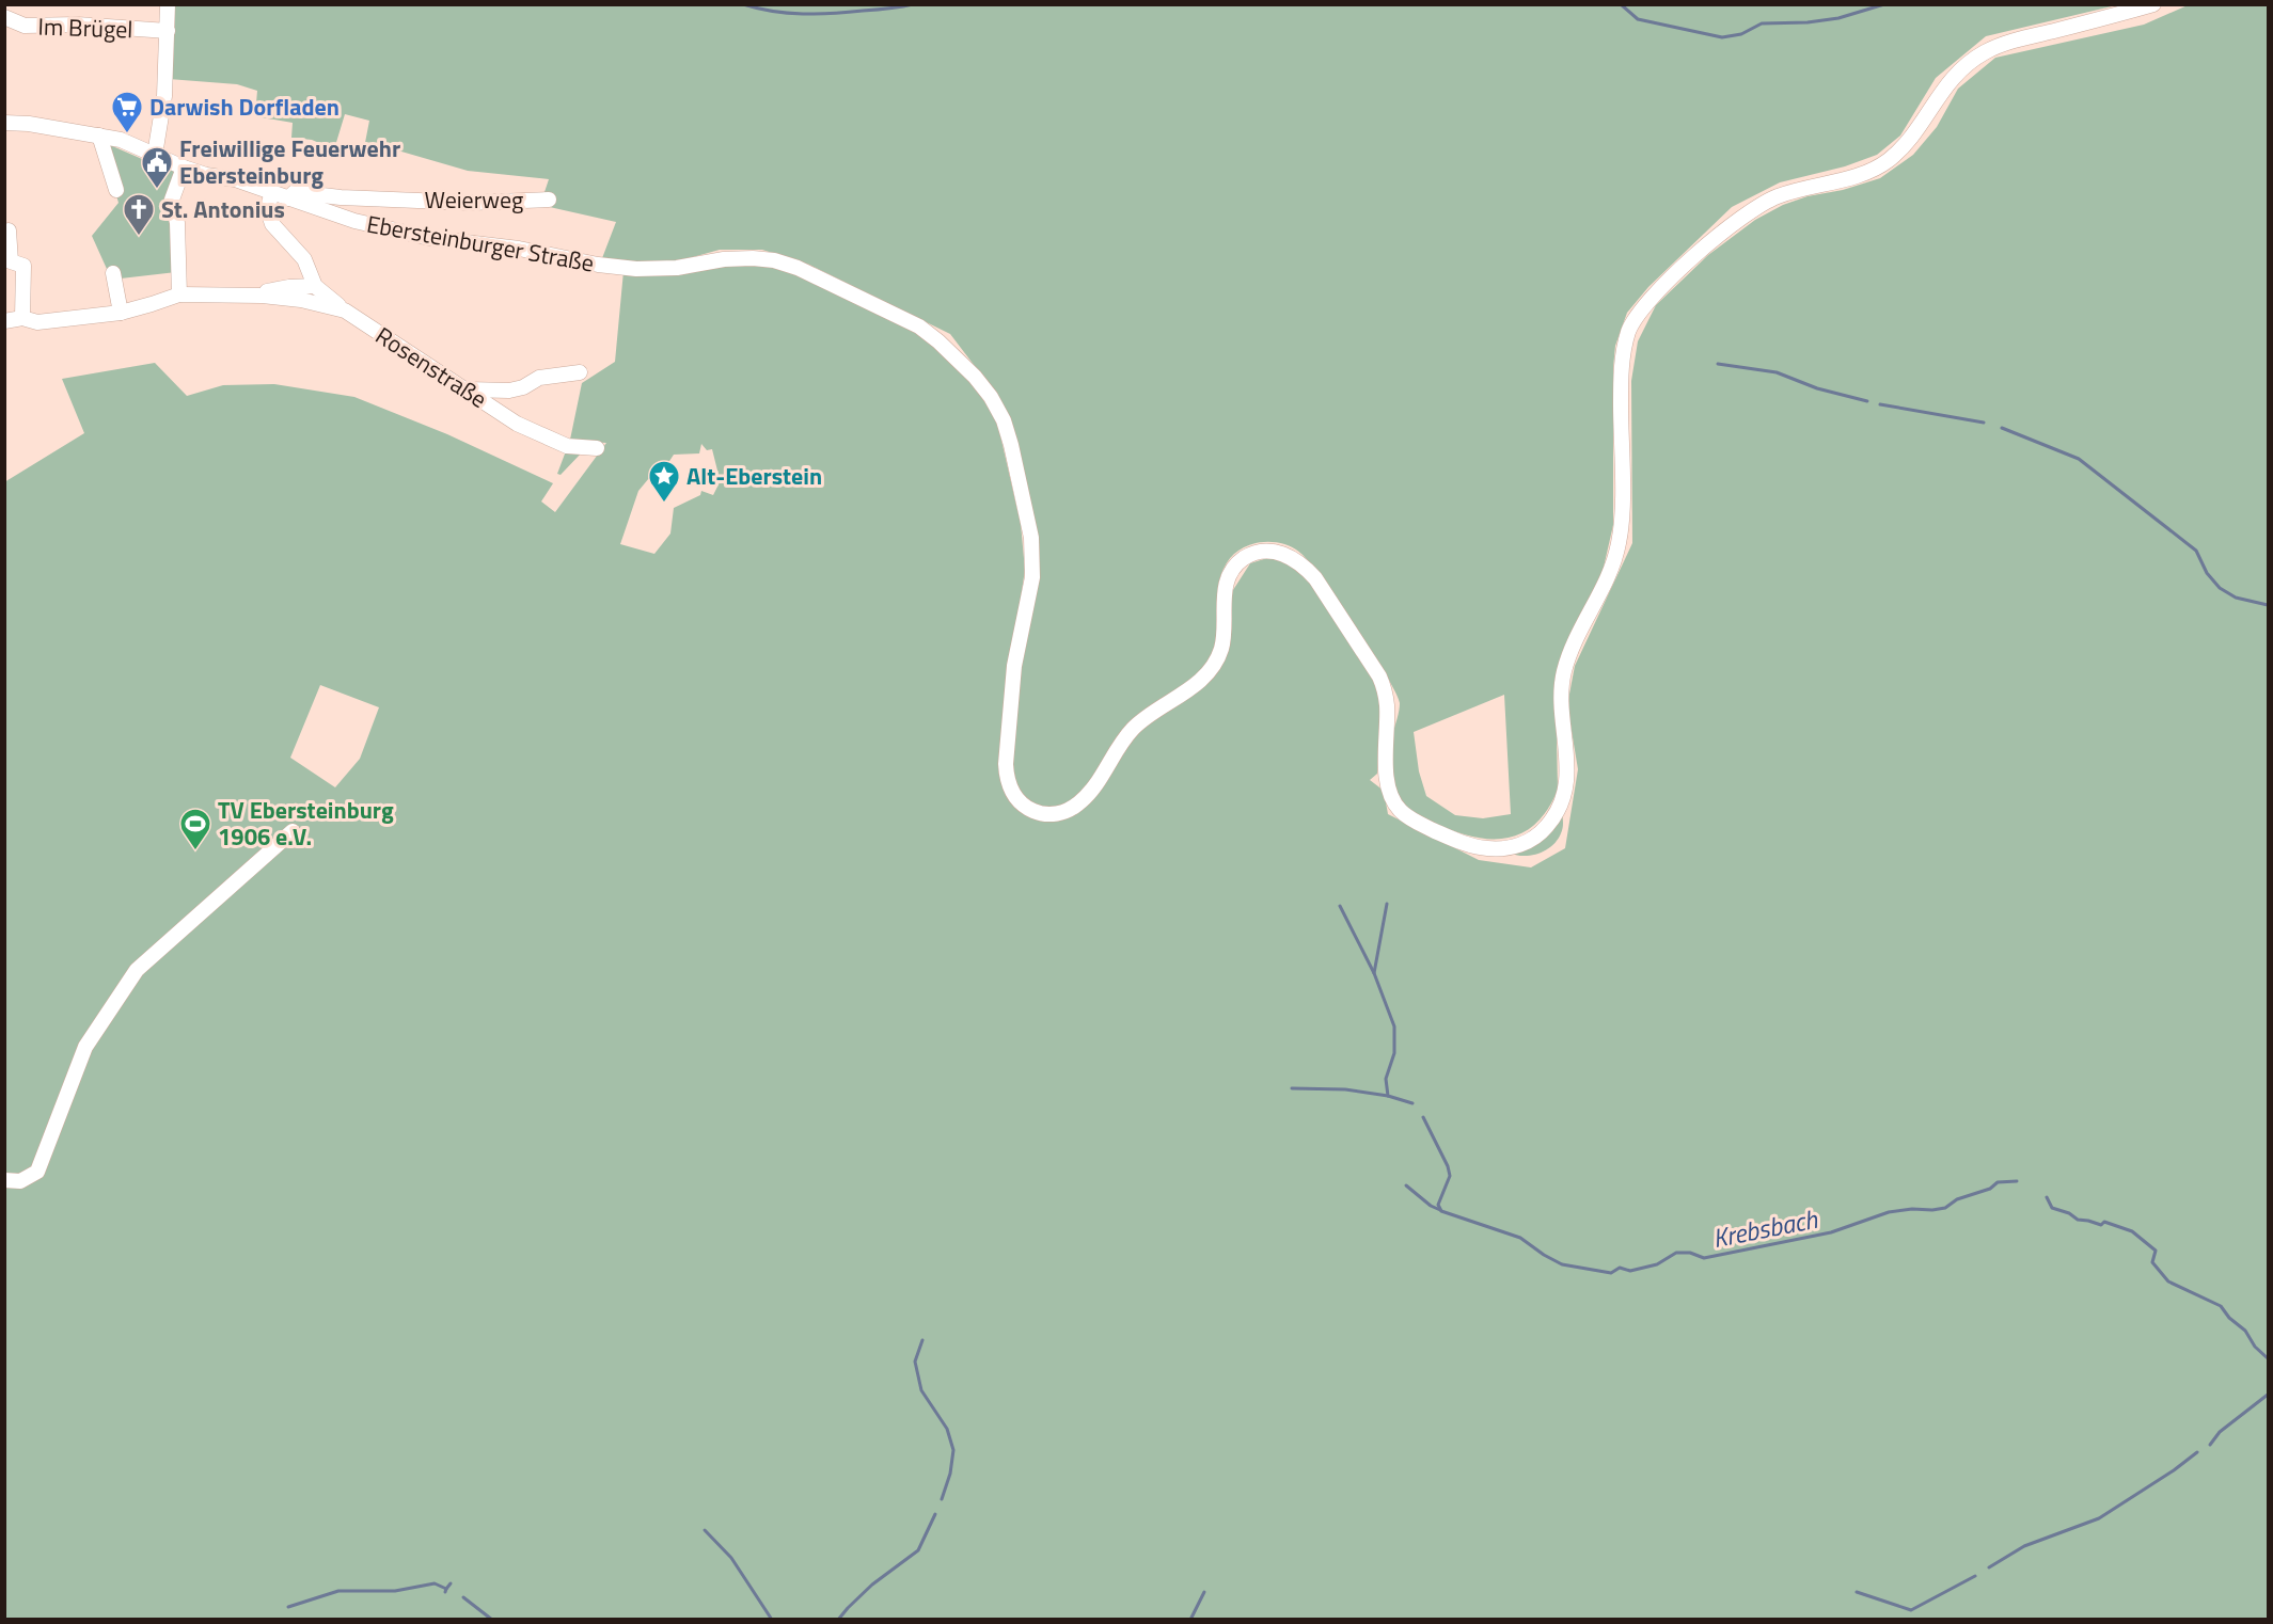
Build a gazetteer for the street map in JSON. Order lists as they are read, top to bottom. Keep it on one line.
{"streets":{"street":["Im Brügel","Weierweg","Ebersteinburger Straße","Rosenstraße"]},"crossings":[["Weierweg","Ebersteinburger Straße"]],"water":["Krebsbach"],"places":{"supermarket":["Darwish Dorfladen"],"public building":["Freiwillige Feuerwehr Ebersteinburg"],"church":["St. Antonius"],"place":["Alt-Eberstein"],"sports":["TV Ebersteinburg 1906 e.V."]}}
